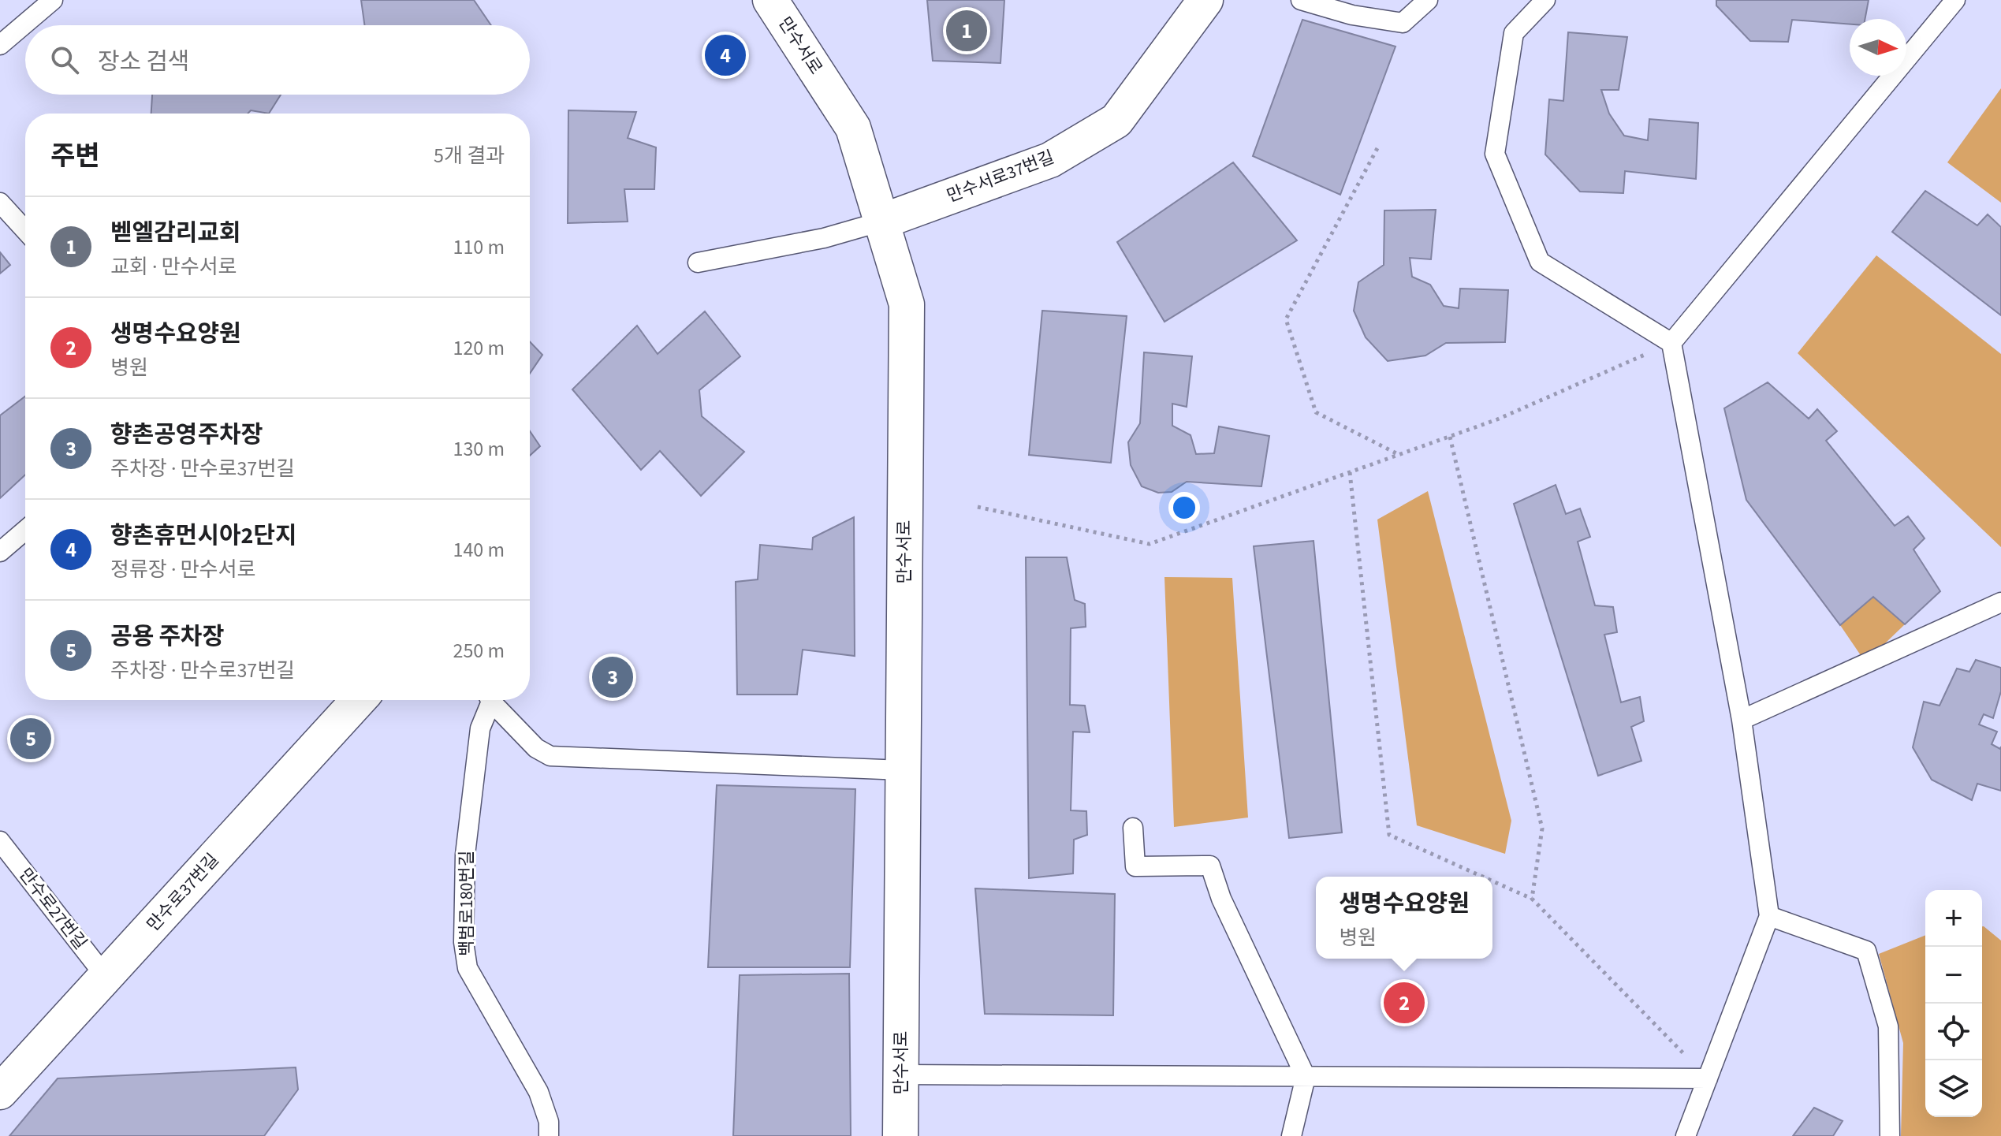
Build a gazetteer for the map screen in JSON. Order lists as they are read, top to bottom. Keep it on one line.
{"streets":{"street":["만수서로","만수서로37번길","만수로37번길"],"lane":["백범로180번길","만수로27번길"]},"crossings":[["만수서로","만수서로37번길"],["만수로37번길","만수로27번길"]],"north":"right","page":{"pins":["1","4","3","5","2"],"search":"장소 검색","heading":["주변","5개 결과"],"list":[{"mark":"1","name":"벧엘감리교회","note":"교회 · 만수서로","value":"110 m"},{"mark":"2","name":"생명수요양원","note":"병원","value":"120 m"},{"mark":"3","name":"향촌공영주차장","note":"주차장 · 만수로37번길","value":"130 m"},{"mark":"4","name":"향촌휴먼시아2단지","note":"정류장 · 만수서로","value":"140 m"},{"mark":"5","name":"공용 주차장","note":"주차장 · 만수로37번길","value":"250 m"}],"popup":["생명수요양원","병원"],"map_buttons":["+","−"]}}
